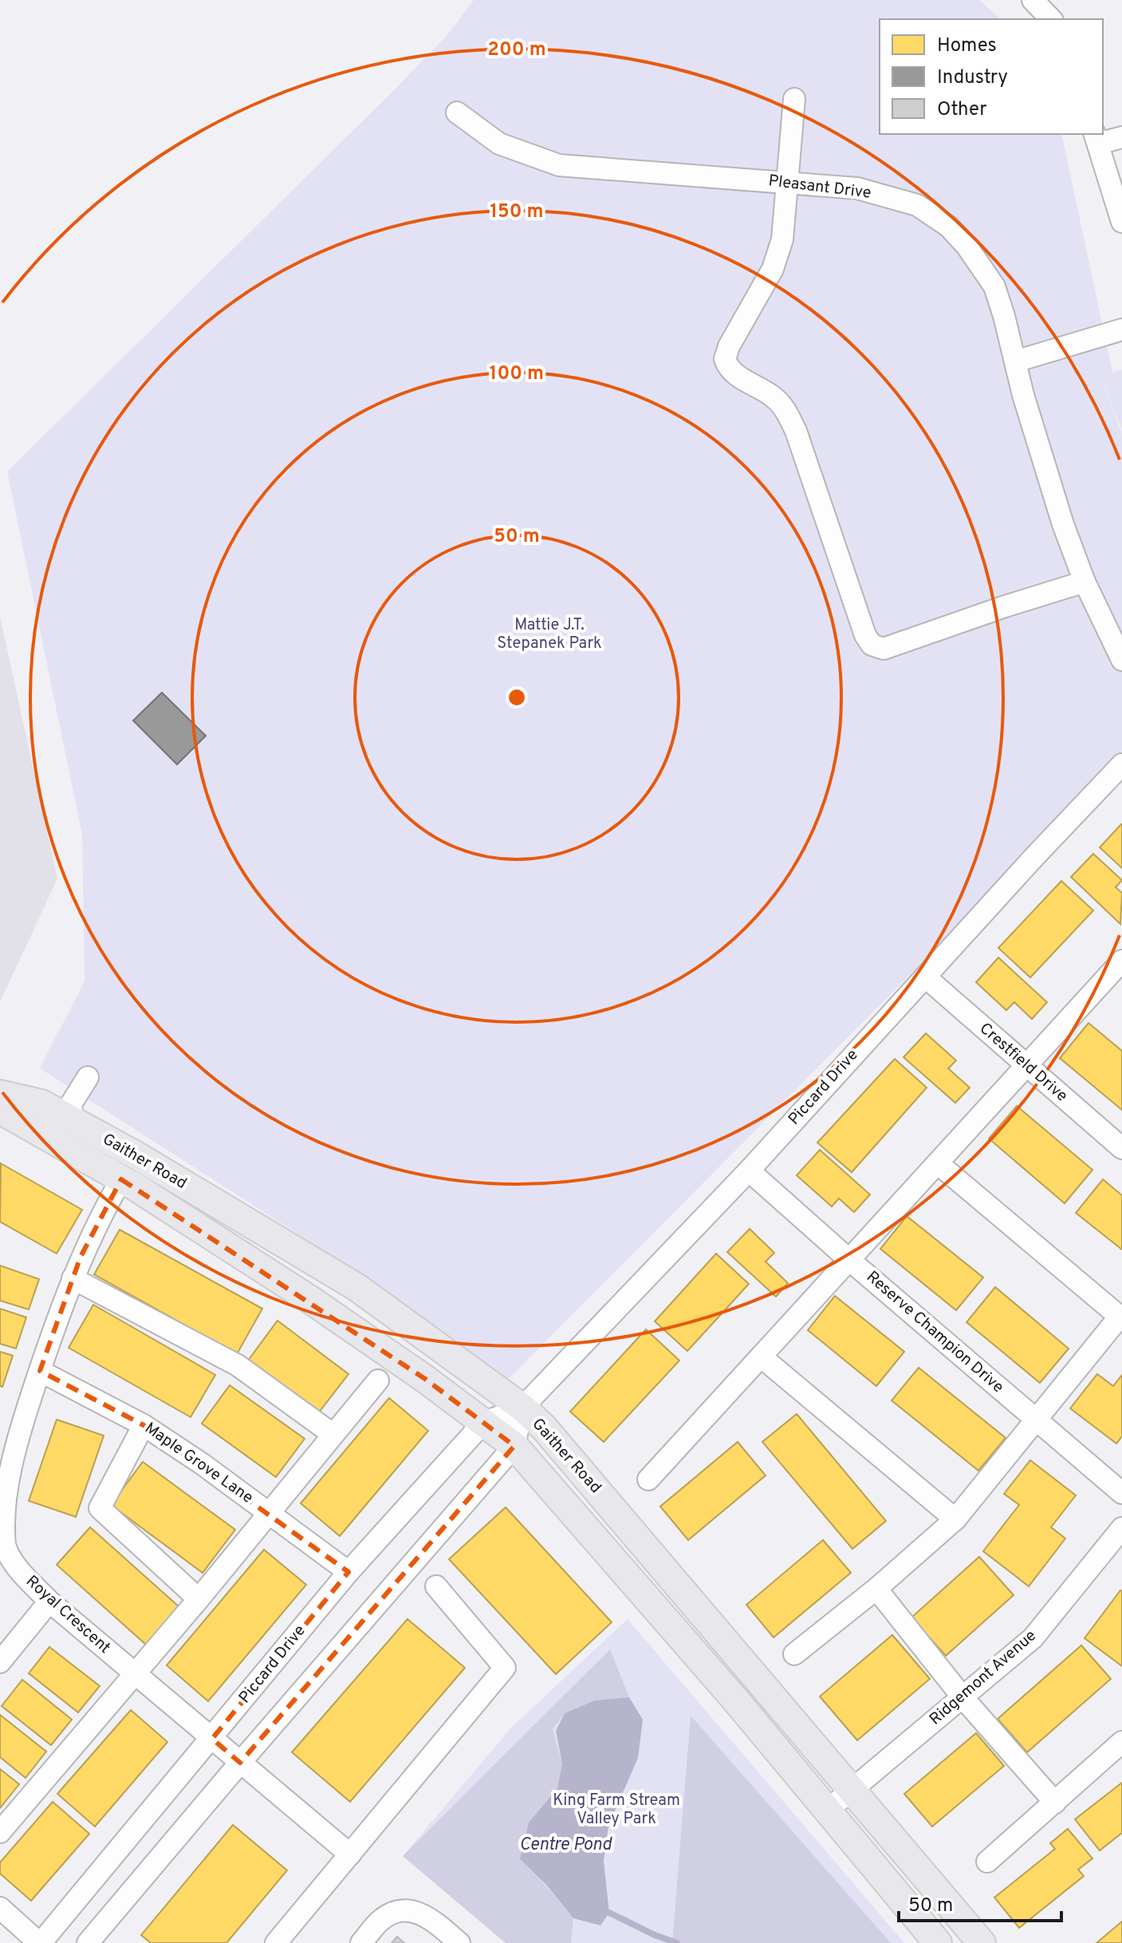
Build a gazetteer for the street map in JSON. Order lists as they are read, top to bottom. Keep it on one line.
{"streets":{"main road":["Gaither Road"],"street":["Pleasant Drive","Crestfield Drive","Piccard Drive","Reserve Champion Drive","Maple Grove Lane","Royal Crescent","Ridgemont Avenue"]},"crossings":[["Crestfield Drive","Piccard Drive"],["Piccard Drive","Gaither Road"],["Piccard Drive","Reserve Champion Drive"],["Piccard Drive","Maple Grove Lane"],["Piccard Drive","Royal Crescent"],["Gaither Road","Royal Crescent"],["Gaither Road","Ridgemont Avenue"],["Maple Grove Lane","Royal Crescent"]],"water":["Centre Pond"],"parks":["Mattie J.T. Stepanek Park","King Farm Stream Valley Park"],"legend":["Homes","Industry","Other"],"scale_bar":"50 m","rings":["200 m","150 m","100 m","50 m"]}
